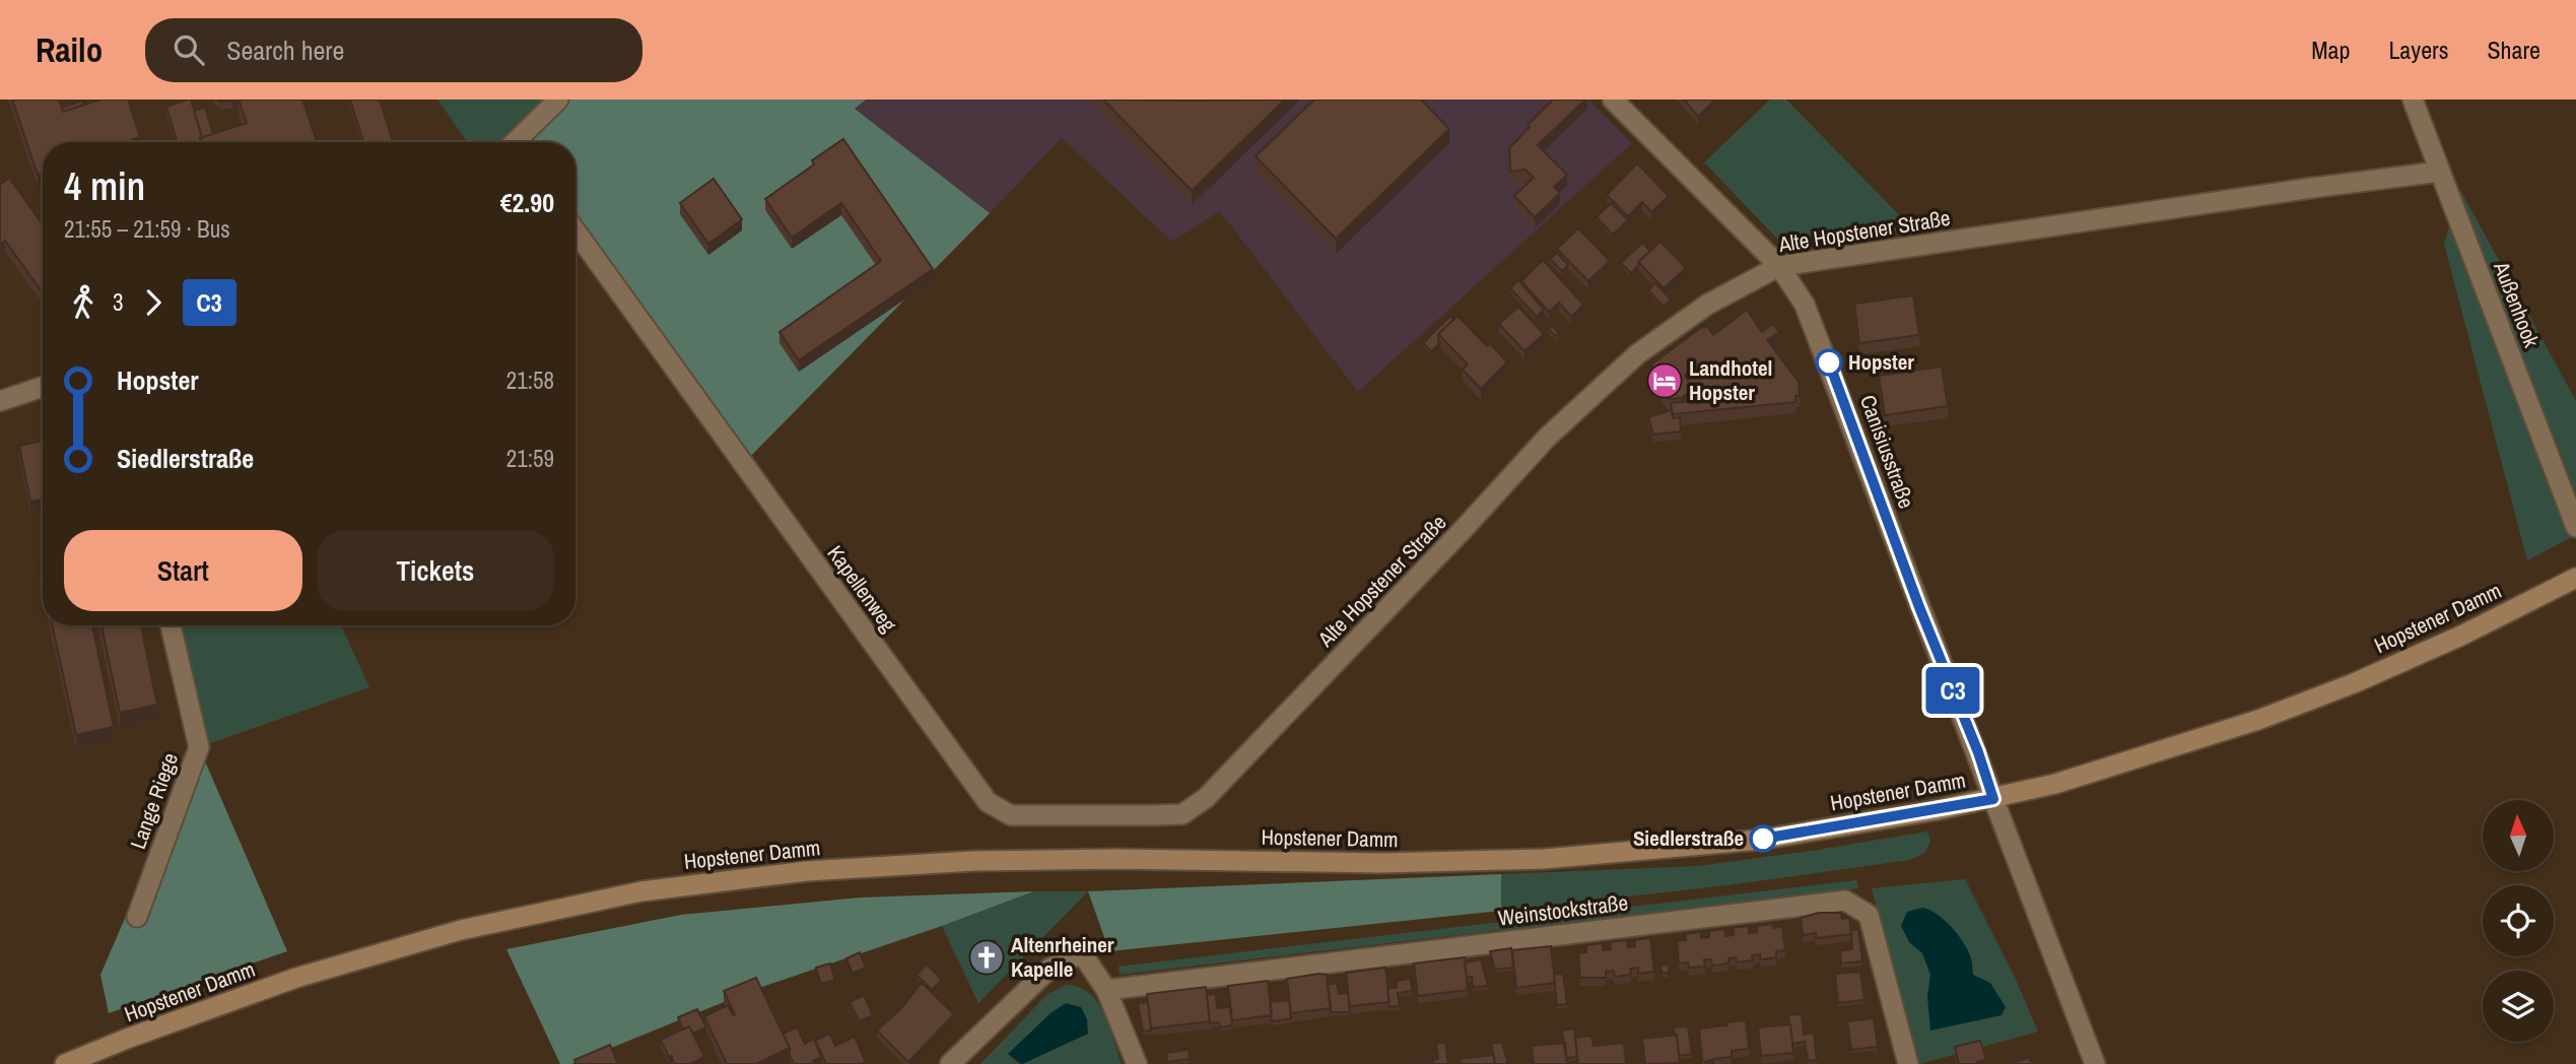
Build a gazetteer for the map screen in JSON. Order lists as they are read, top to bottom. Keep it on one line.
{"streets":{"main road":["Hopstener Damm"],"street":["Alte Hopstener Straße","Außenhook","Canisiusstraße","Kapellenweg","Lange Riege","Weinstockstraße"]},"crossings":[["Alte Hopstener Straße","Außenhook"],["Alte Hopstener Straße","Canisiusstraße"],["Alte Hopstener Straße","Kapellenweg"],["Canisiusstraße","Hopstener Damm"]],"places":{"other":["Hopster","Siedlerstraße"],"hotel":["Landhotel Hopster"],"church":["Altenrheiner Kapelle"]},"lines":["bus line C3"],"north":"top","page":{"header":"Railo","search":"Search here","nav":["Map","Layers","Share"],"on_map":"C3","heading":["4 min","21:55 – 21:59 · Bus","€2.90"],"legs":["3","C3"],"list":[{"name":"Hopster","value":"21:58"},{"name":"Siedlerstraße","value":"21:59"}],"buttons":["Start","Tickets"]}}
